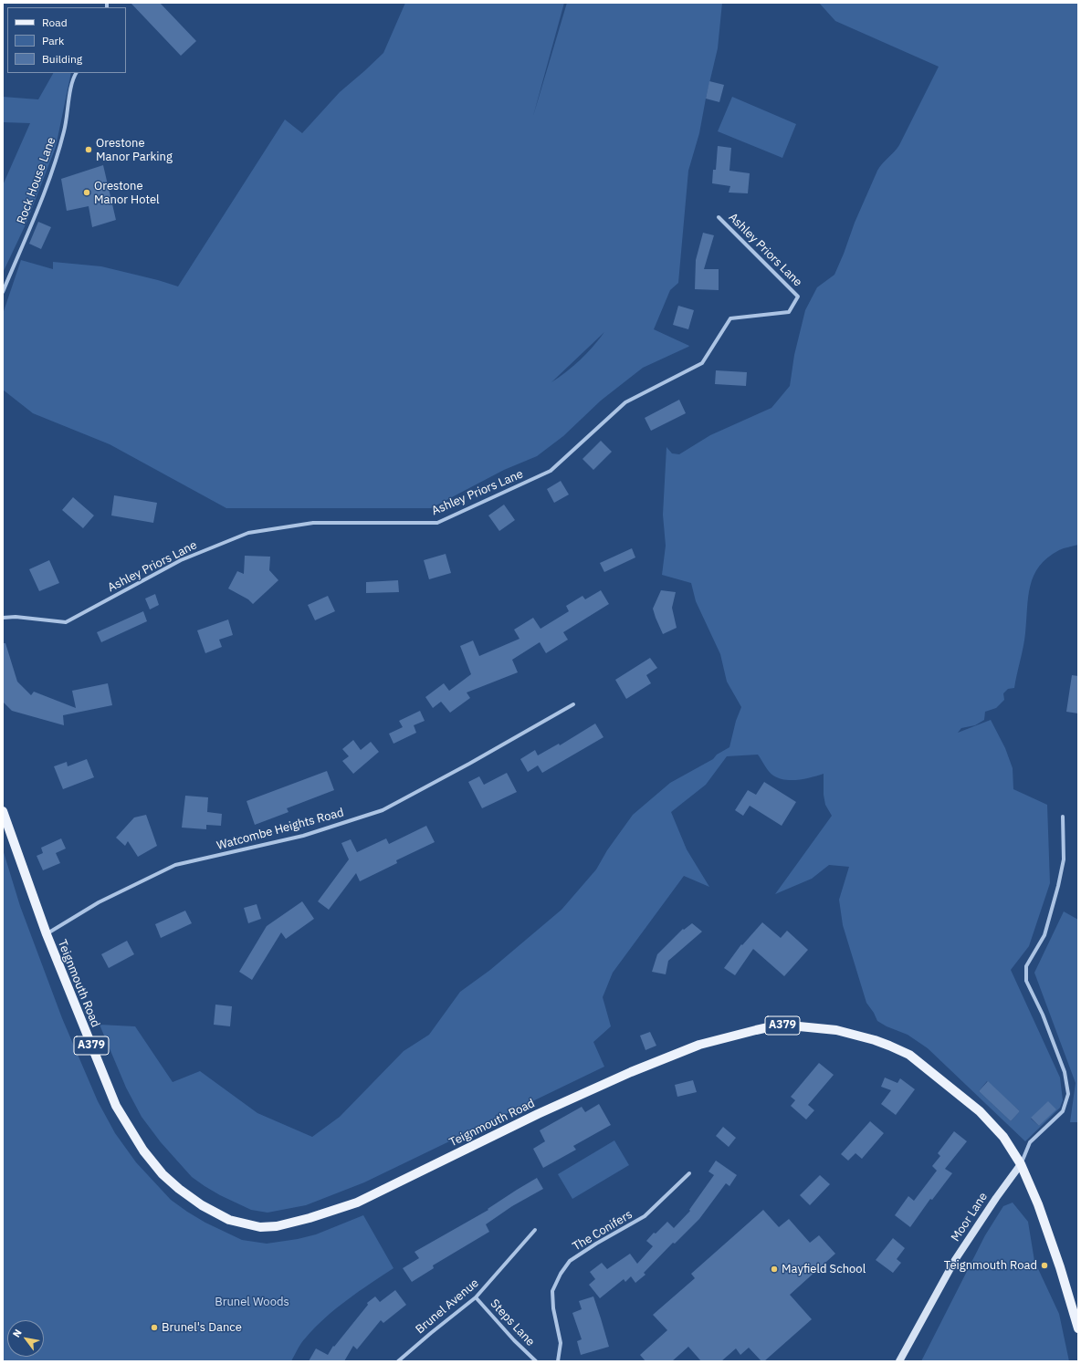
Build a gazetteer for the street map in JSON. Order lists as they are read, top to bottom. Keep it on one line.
{"streets":{"main road":["Teignmouth Road","A379"],"street":["Rock House Lane","Ashley Priors Lane","Watcombe Heights Road","Moor Lane","The Conifers","Brunel Avenue","Steps Lane"]},"crossings":[["Watcombe Heights Road","Teignmouth Road"],["Teignmouth Road","Moor Lane"],["Brunel Avenue","Steps Lane"]],"parks":["Brunel Woods"],"places":["Orestone Manor Parking","Orestone Manor Hotel","Teignmouth Road","Mayfield School","Brunel's Dance"],"legend":["Road","Park","Building"],"north":"top left"}
